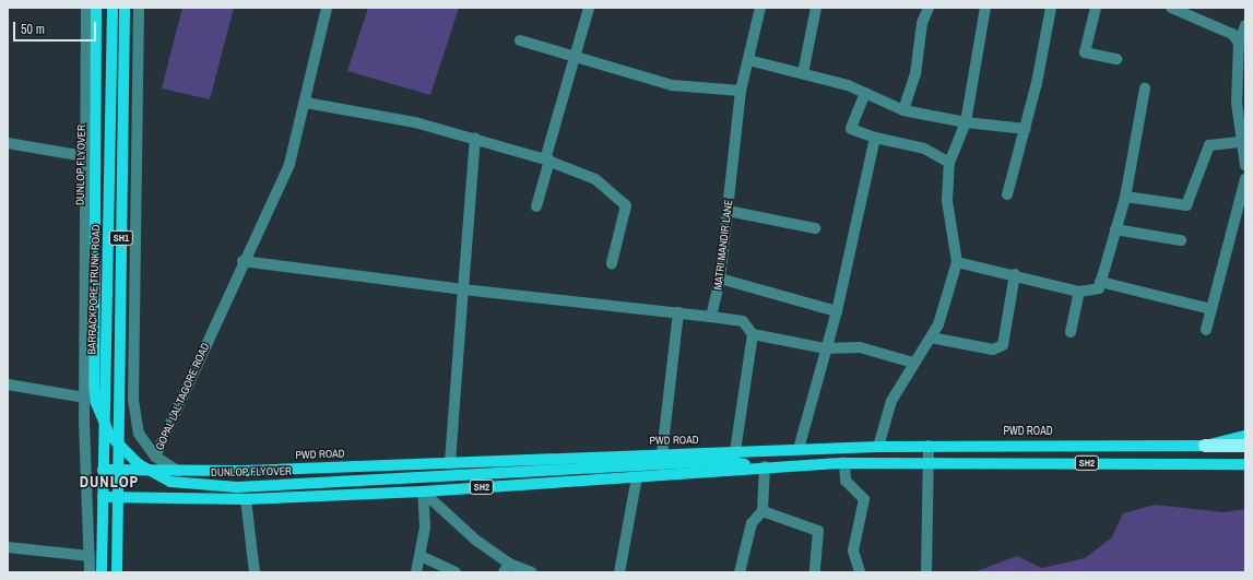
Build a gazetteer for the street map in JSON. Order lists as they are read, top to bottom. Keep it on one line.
{"streets":{"main road":["DUNLOP FLYOVER","SH1","BARRACKPORE TRUNK ROAD","PWD ROAD","SH2"],"street":["MATRI MANDIR LANE","GOPAL LAL TAGORE ROAD"]},"crossings":[["DUNLOP FLYOVER","SH2"],["SH1","PWD ROAD"],["SH1","SH2"],["BARRACKPORE TRUNK ROAD","PWD ROAD"],["BARRACKPORE TRUNK ROAD","SH2"]],"districts":["DUNLOP"],"scale_bar":"50 m"}
